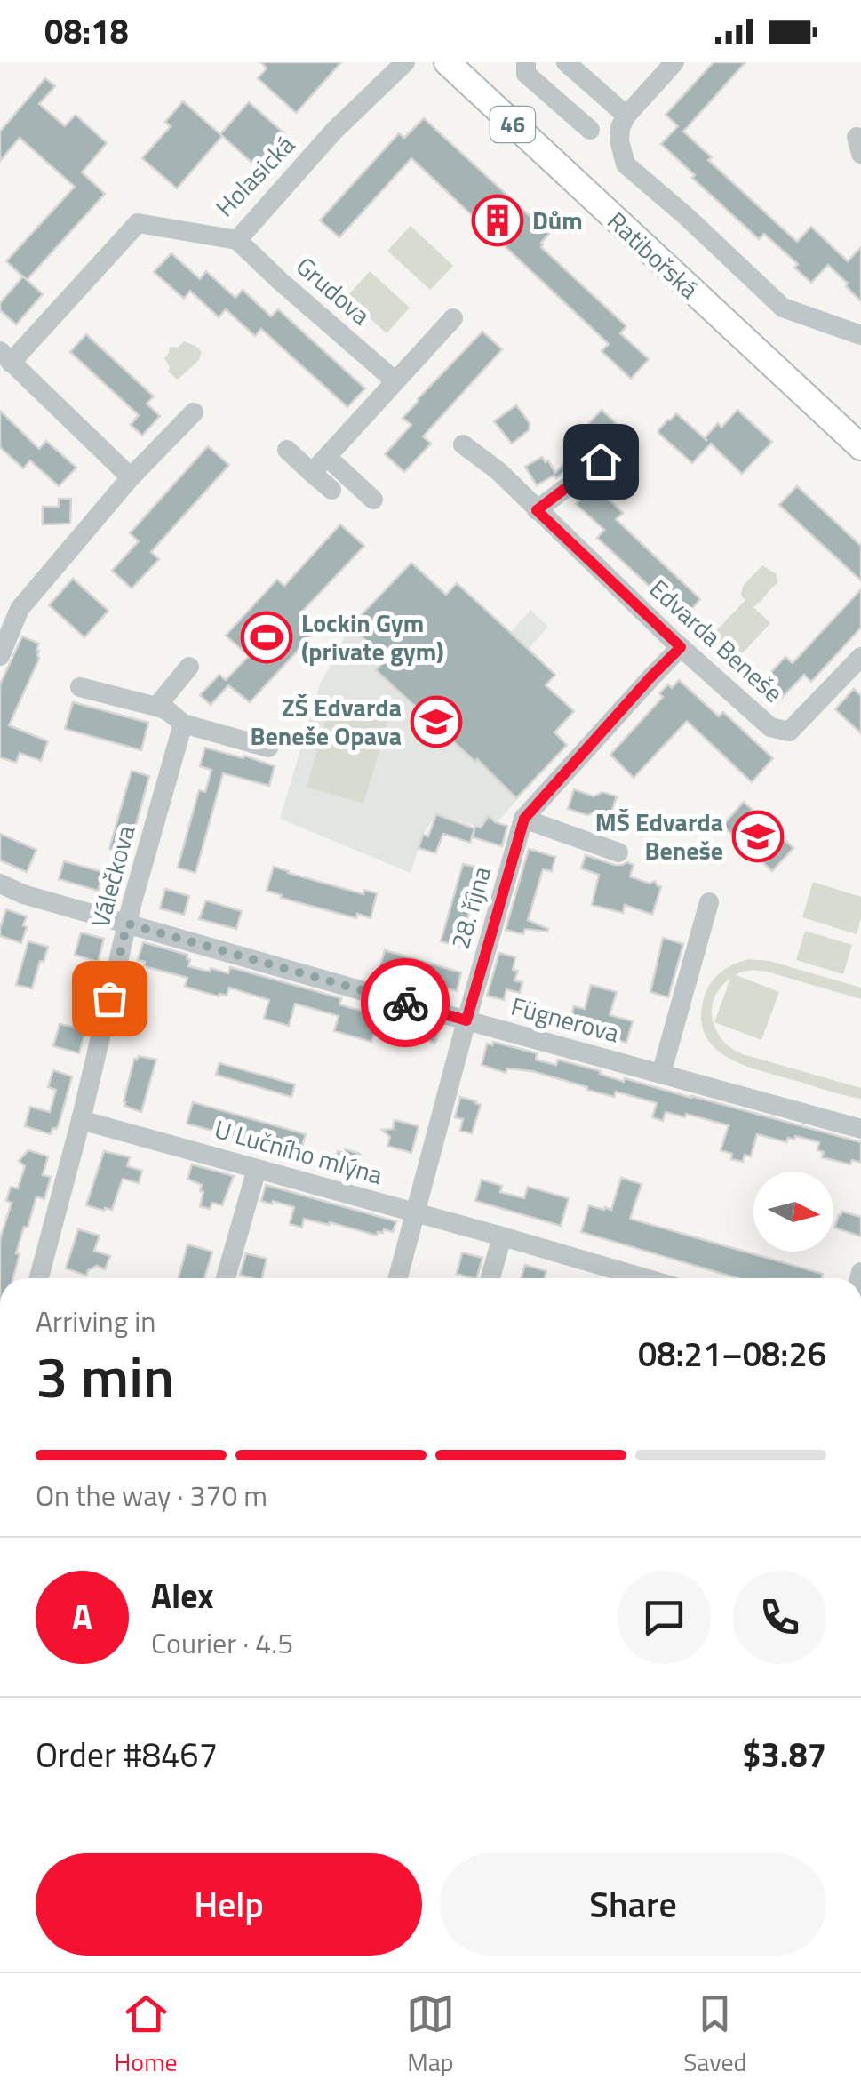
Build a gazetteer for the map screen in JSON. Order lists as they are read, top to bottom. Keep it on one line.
{"streets":{"main road":["46","Ratibořská"],"street":["Holasická","Grudova","Edvarda Beneše","Válečkova","28. října","Fügnerova","U Lučního mlýna"]},"crossings":[["Holasická","Grudova"],["Edvarda Beneše","28. října"],["Válečkova","Fügnerova"],["Válečkova","U Lučního mlýna"],["28. října","Fügnerova"],["28. října","U Lučního mlýna"]],"places":{"building":["Dům"],"sports":["Lockin Gym (private gym)"],"school or university":["ZŠ Edvarda Beneše Opava","MŠ Edvarda Beneše"]},"north":"right","page":{"status":"08:18","heading":["3 min","Arriving in","08:21–08:26"],"panel":["Alex","Courier · 4.5","Order #8467","$3.87"],"bar":"On the way · 370 m","round":"A","buttons":["Help","Share"],"tabs":["Home","Map","Saved"]}}
